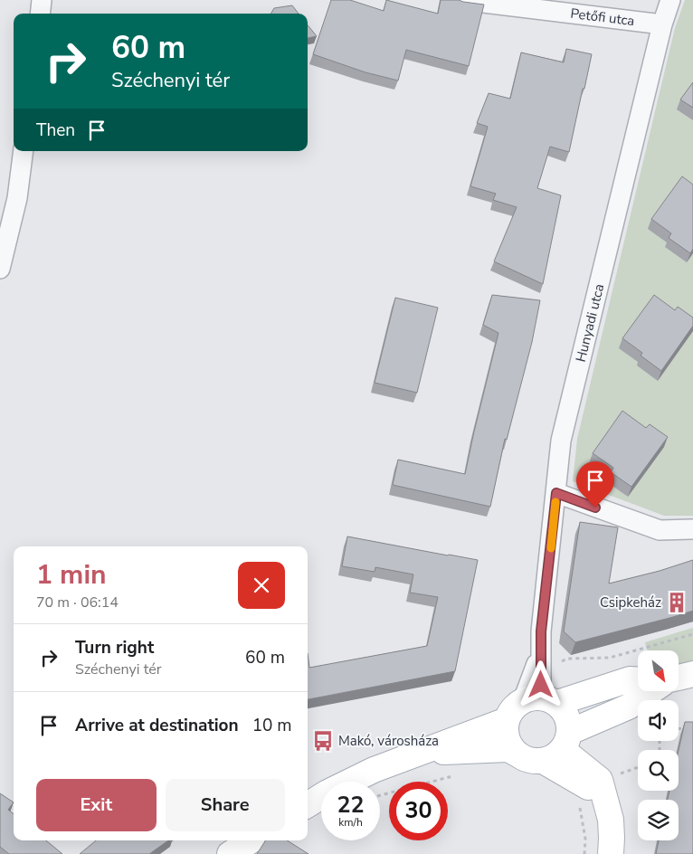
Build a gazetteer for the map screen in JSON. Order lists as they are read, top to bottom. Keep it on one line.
{"streets":{"street":["Petőfi utca","Hunyadi utca"]},"crossings":[["Petőfi utca","Hunyadi utca"]],"places":{"building":["Csipkeház"],"bus stop":["Makó, városháza"]},"north":"bottom right","page":{"turn":["60 m","Széchenyi tér"],"then":"Then","heading":["1 min","70 m · 06:14"],"list":[{"name":"Turn right","note":"Széchenyi tér","value":"60 m"},{"name":"Arrive at destination","value":"10 m"}],"buttons":["Exit","Share"],"speed":"22 km/h","limit":"30"}}
